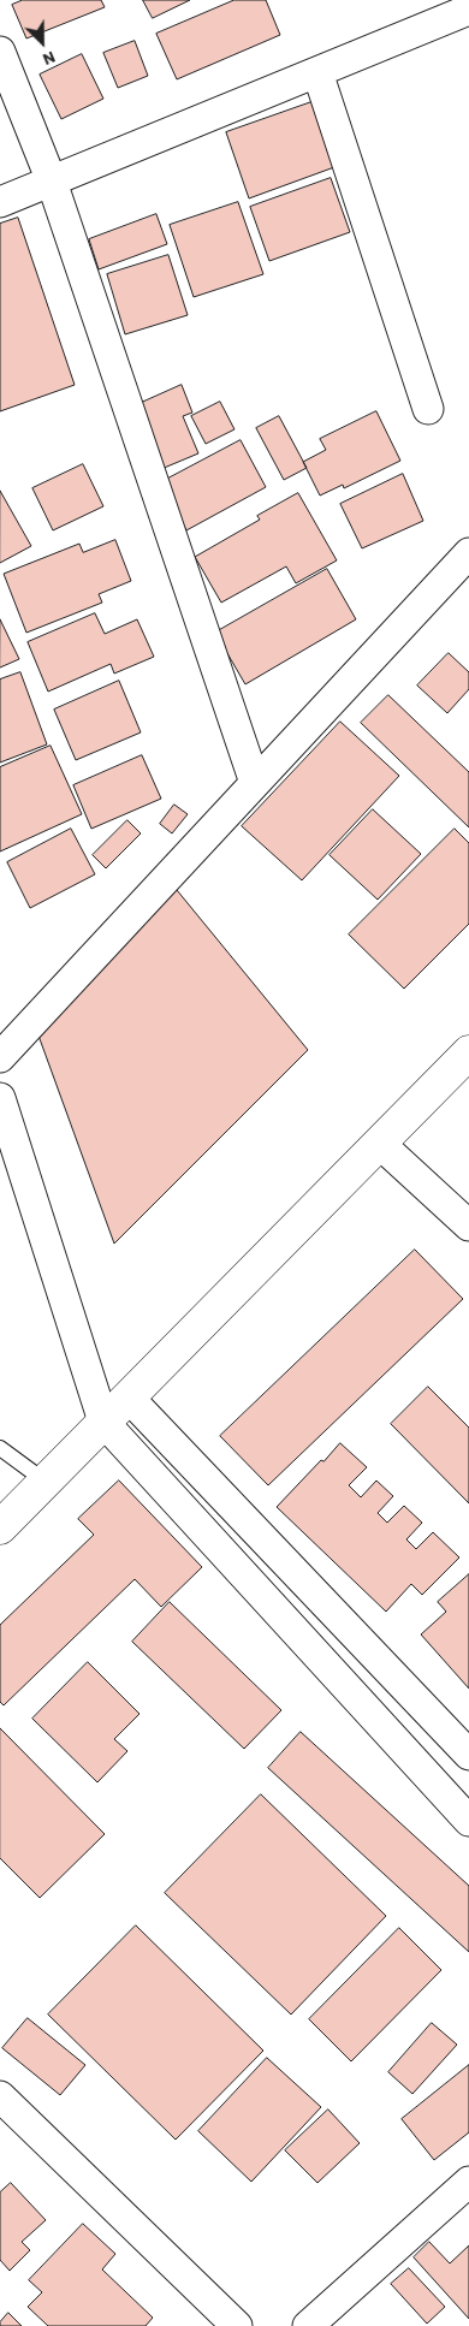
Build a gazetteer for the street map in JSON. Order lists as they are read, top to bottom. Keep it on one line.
{"north":"bottom right"}
